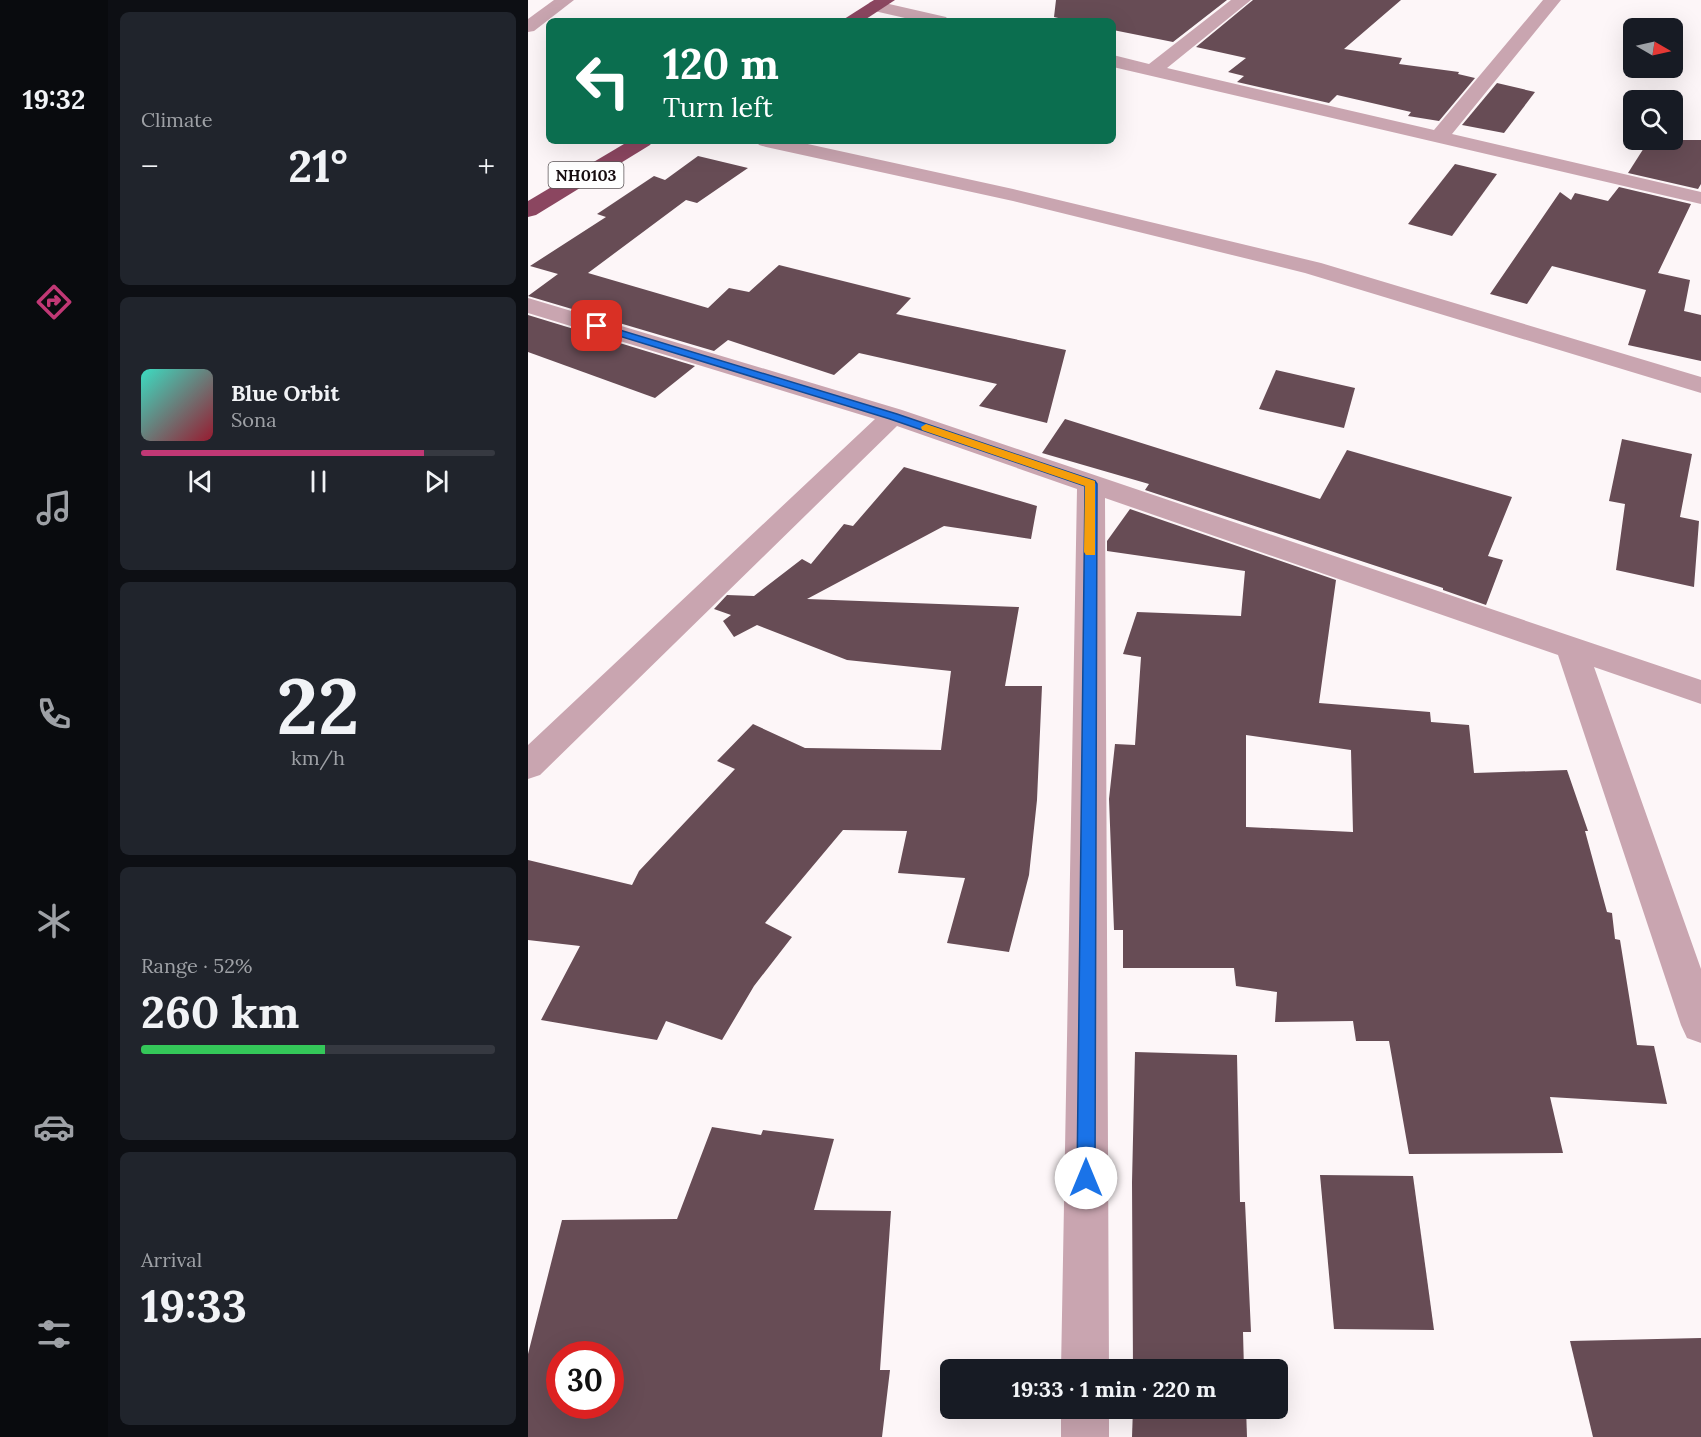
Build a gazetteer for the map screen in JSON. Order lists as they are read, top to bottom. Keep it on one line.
{"streets":{"highway":["NH0103"]},"north":"right","page":{"tabs":"19:32","tile":["Climate",["22","km/h"],["Range · 52%","260 km"],["Arrival","19:33"]],"turn":["120 m","Turn left"],"heat":["−","21°","+"],"song":["Blue Orbit","Sona"],"limit":"30","trip":"19:33 · 1 min · 220 m"}}
